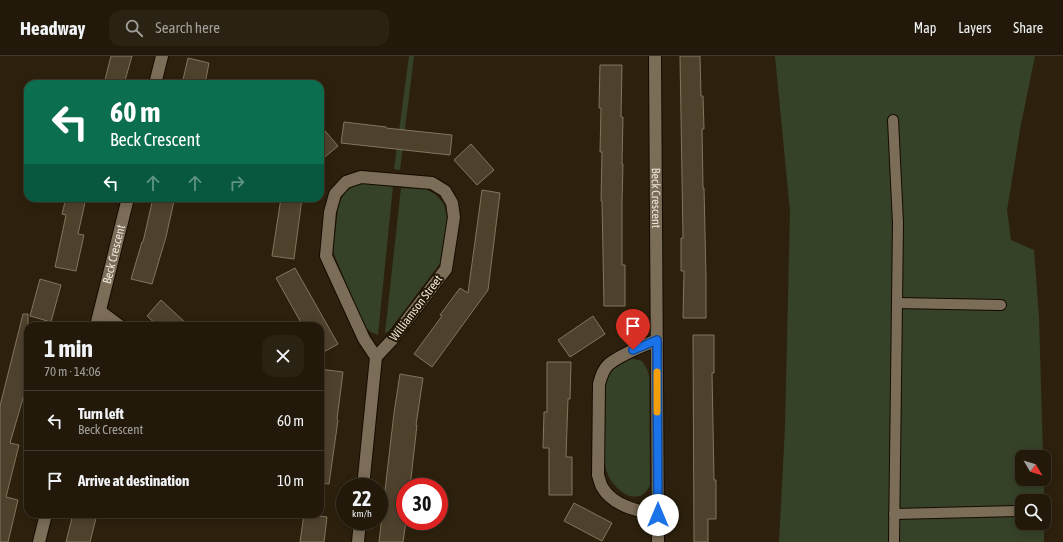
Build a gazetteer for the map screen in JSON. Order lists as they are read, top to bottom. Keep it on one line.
{"streets":{"street":["Beck Crescent","Williamson Street"]},"north":"bottom right","page":{"header":"Headway","search":"Search here","nav":["Map","Layers","Share"],"turn":["60 m","Beck Crescent"],"heading":["1 min","70 m · 14:06"],"list":[{"name":"Turn left","note":"Beck Crescent","value":"60 m"},{"name":"Arrive at destination","value":"10 m"}],"speed":"22 km/h","limit":"30"}}
